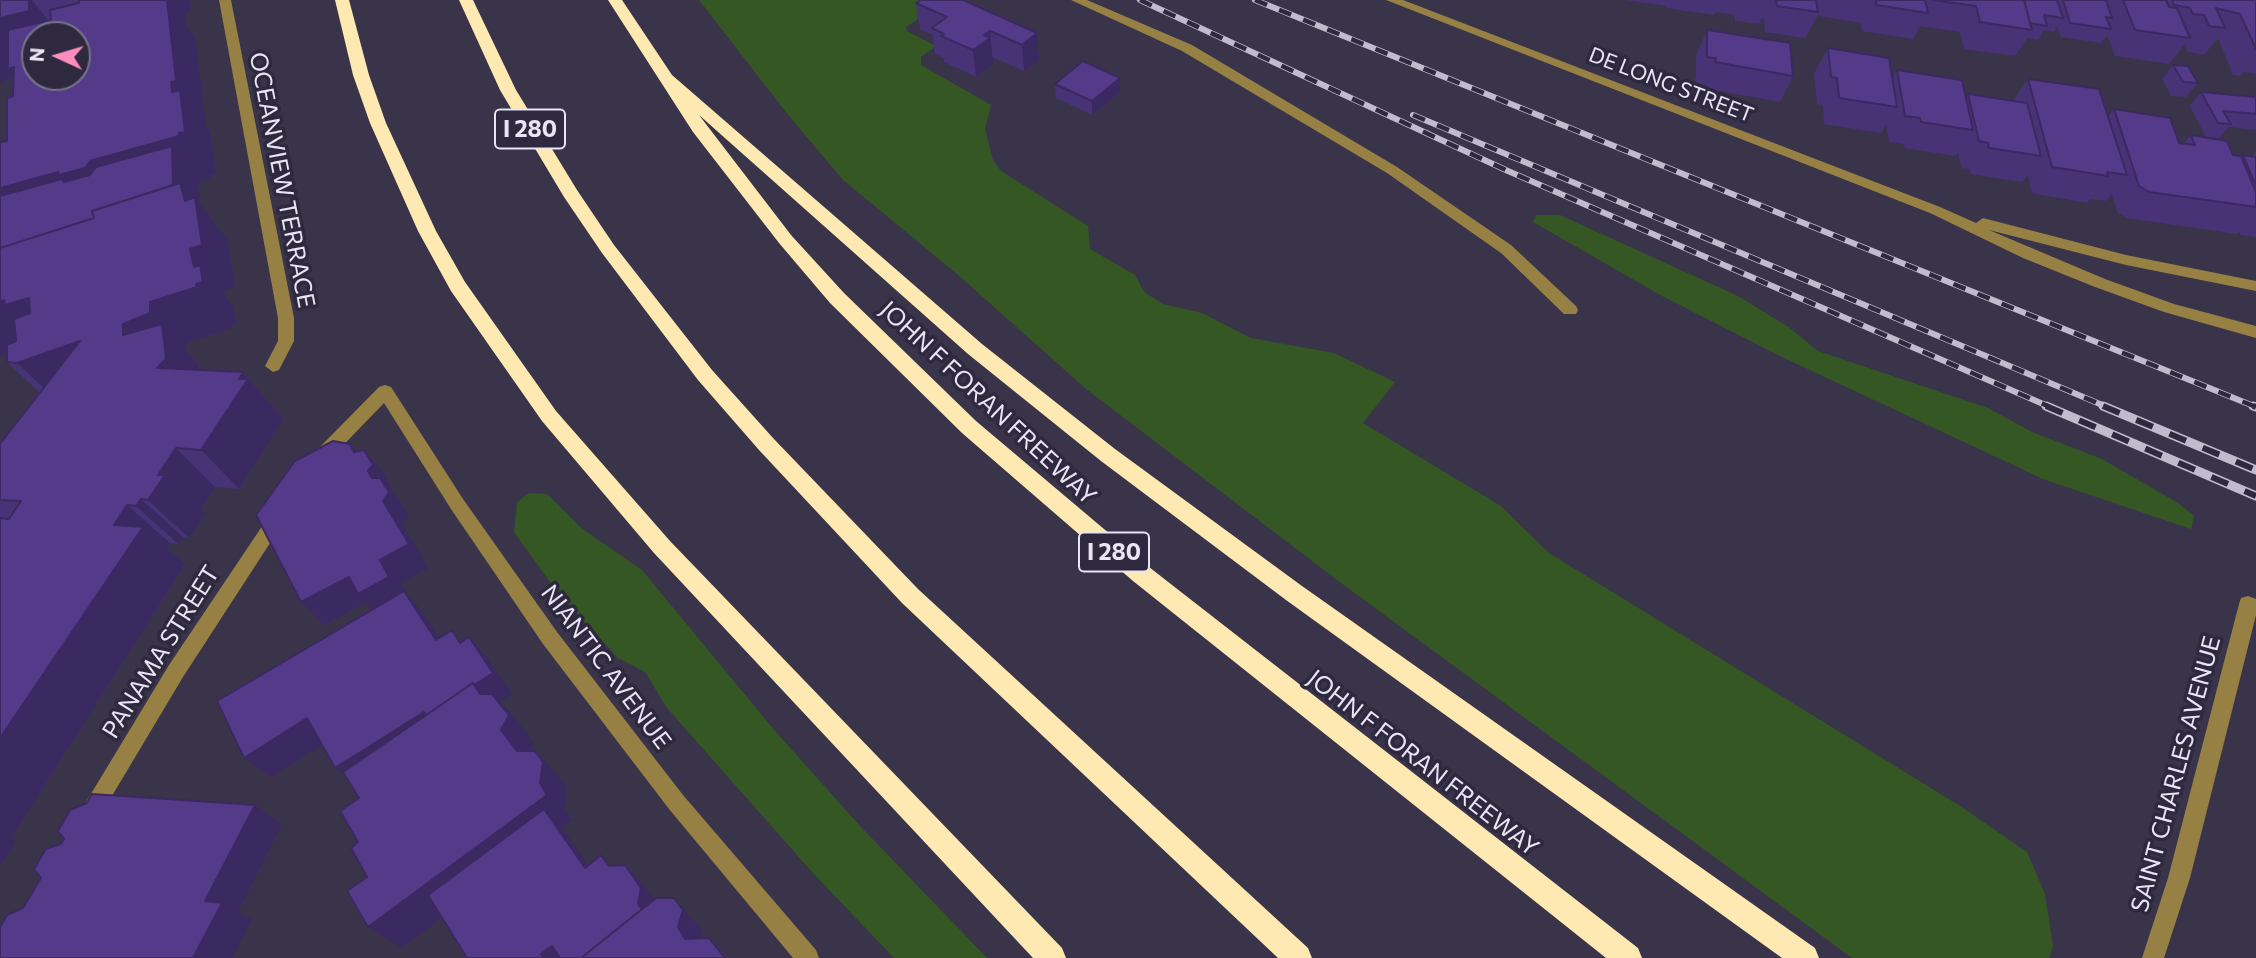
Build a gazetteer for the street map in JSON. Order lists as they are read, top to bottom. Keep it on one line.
{"streets":{"highway":["I 280","JOHN F FORAN FREEWAY"],"street":["DE LONG STREET","OCEANVIEW TERRACE","PANAMA STREET","NIANTIC AVENUE","SAINT CHARLES AVENUE"]},"north":"left"}
